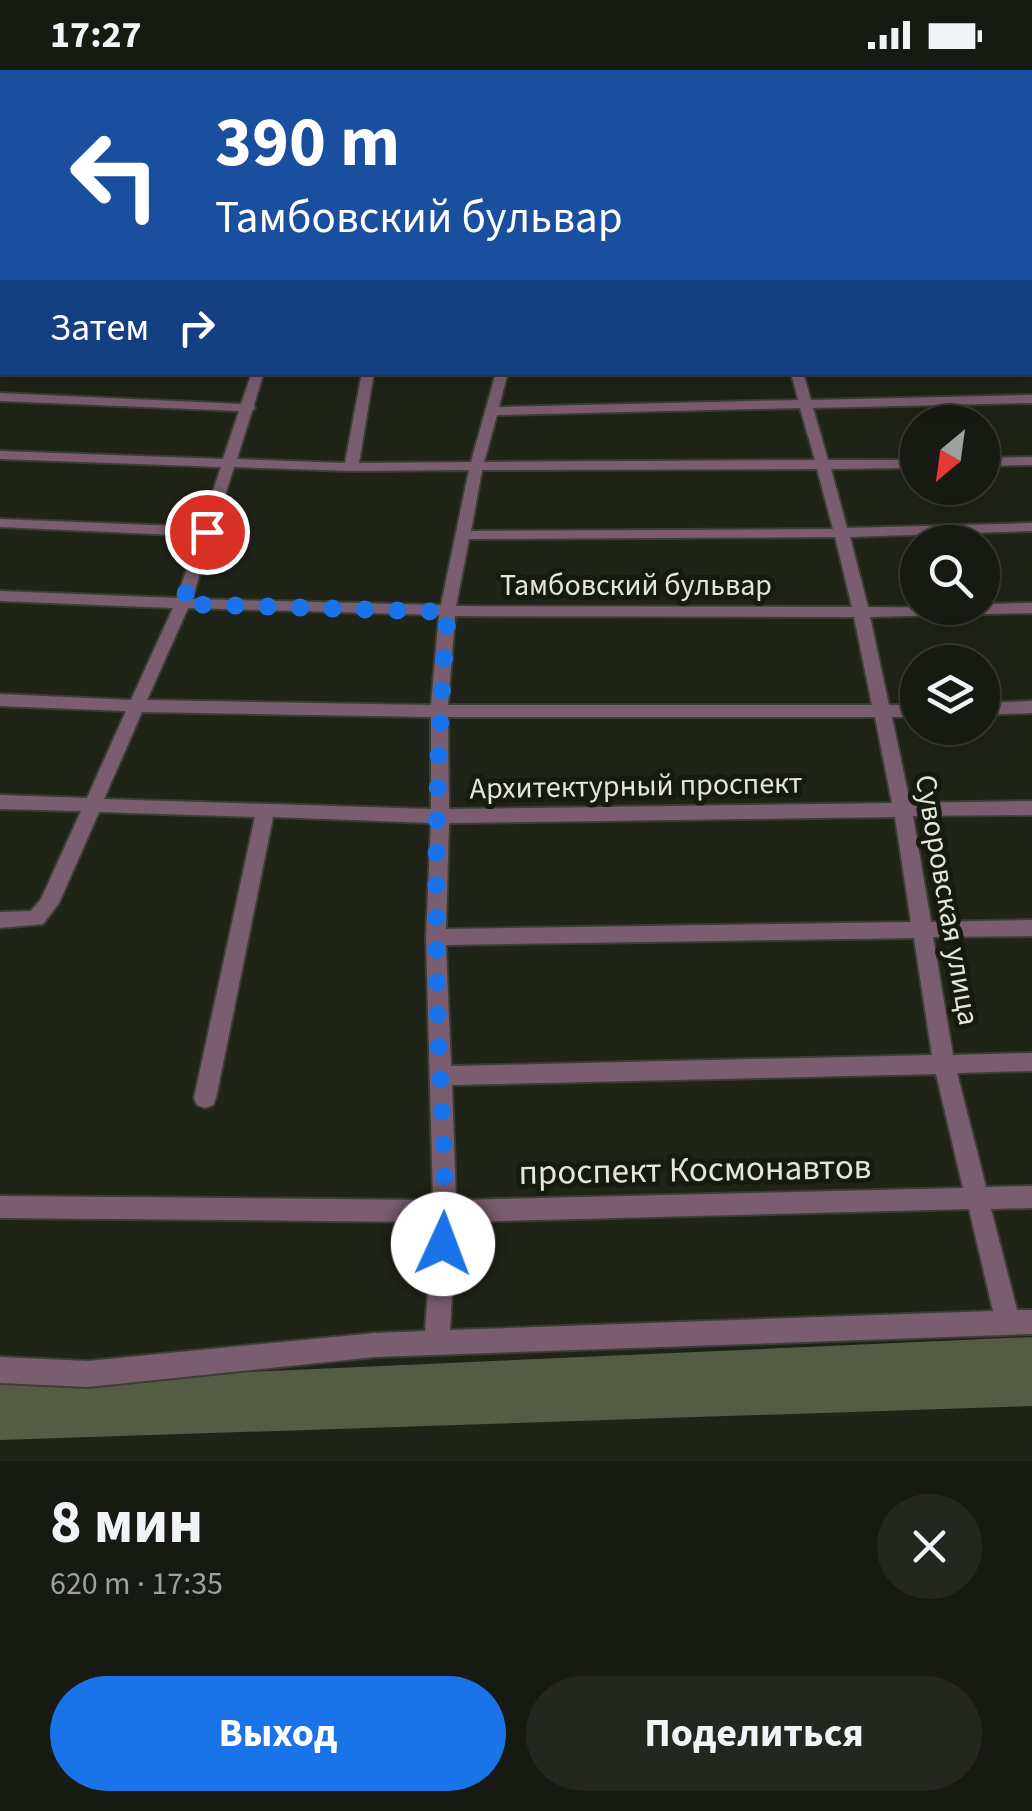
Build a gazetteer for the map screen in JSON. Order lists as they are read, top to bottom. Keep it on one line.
{"streets":{"street":["Тамбовский бульвар","Архитектурный проспект","Суворовская улица","проспект Космонавтов"]},"crossings":[["Тамбовский бульвар","Суворовская улица"],["Архитектурный проспект","Суворовская улица"],["Суворовская улица","проспект Космонавтов"]],"north":"bottom left","page":{"status":"17:27","turn":["390 m","Тамбовский бульвар"],"then":"Затем","heading":["8 мин","620 m · 17:35"],"buttons":["Выход","Поделиться"]}}
